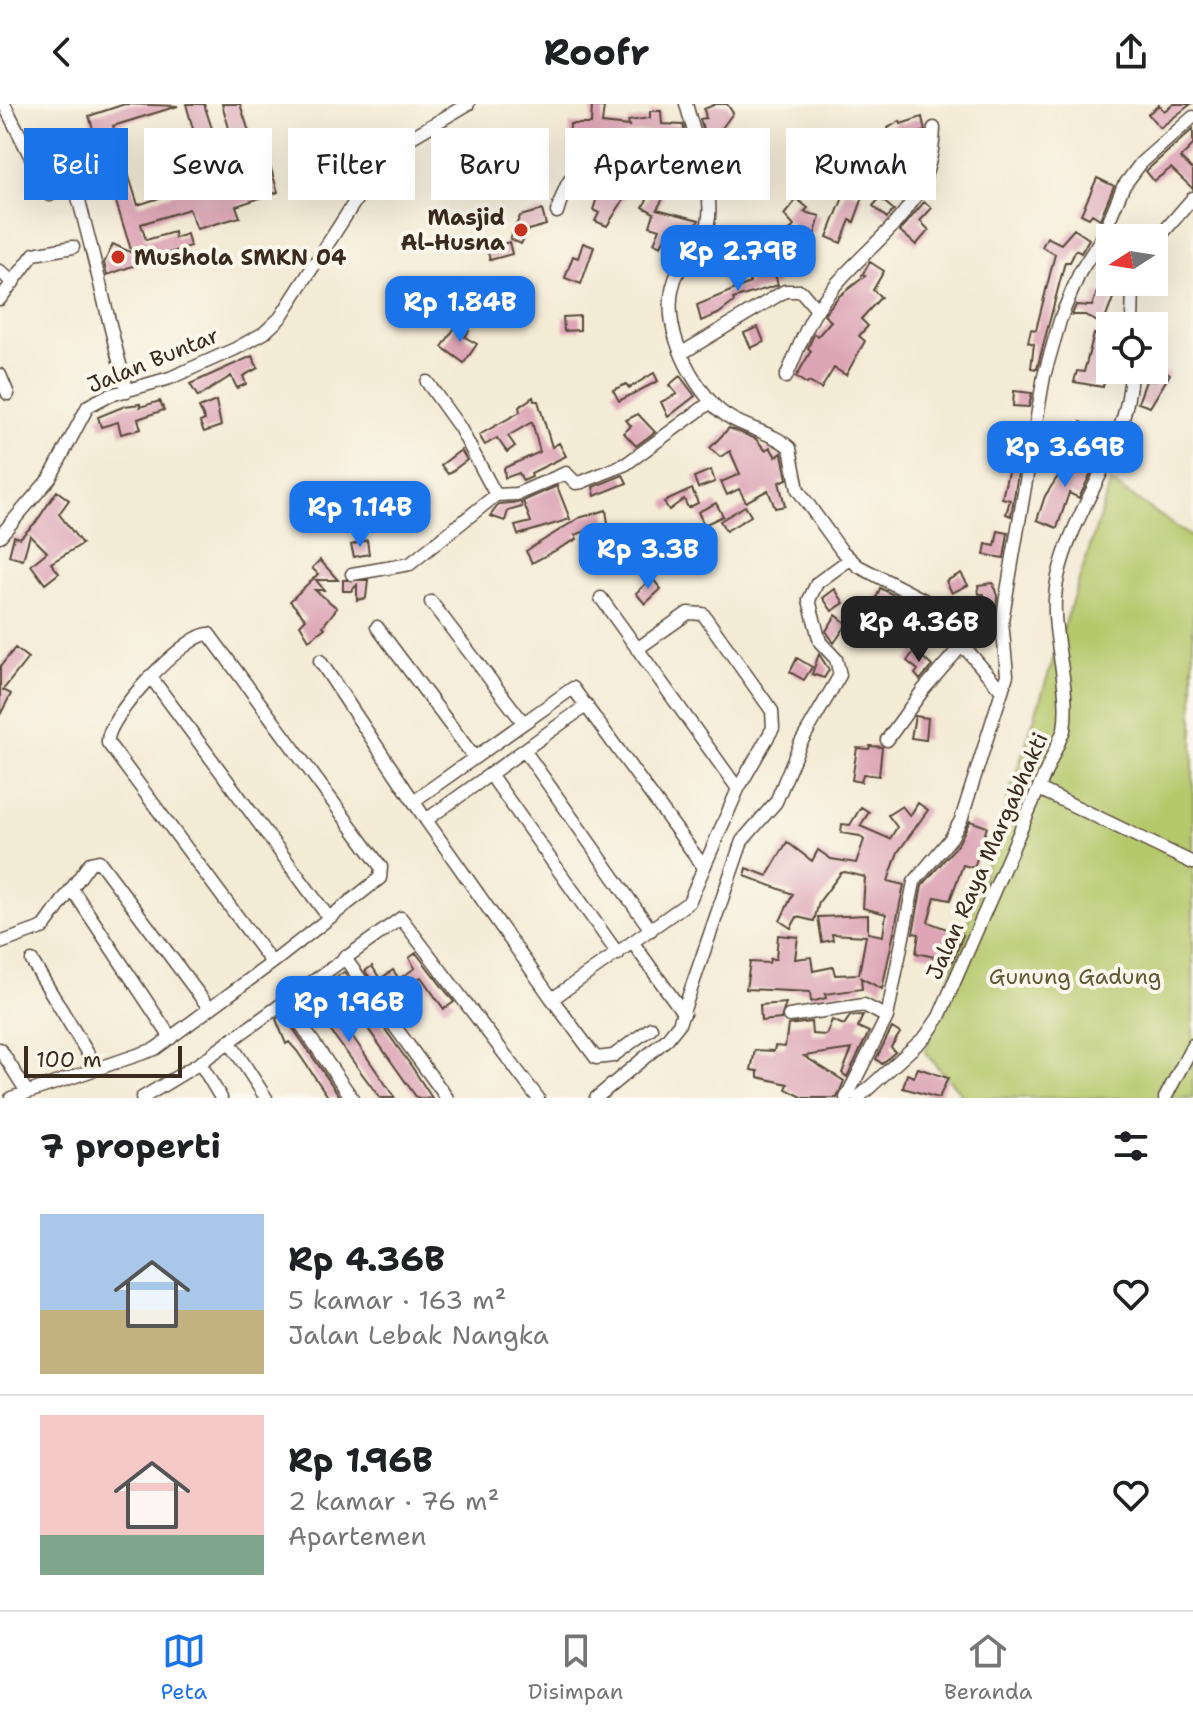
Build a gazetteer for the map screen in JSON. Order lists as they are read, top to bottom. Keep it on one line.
{"streets":{"street":["Jalan Buntar","Jalan Raya Margabhakti"]},"parks":["Gunung Gadung"],"places":["Masjid Al-Husna","Mushola SMKN 04"],"scale_bar":"100 m","north":"left","page":{"header":"Roofr","chip":["Beli","Sewa","Filter","Baru","Apartemen","Rumah"],"price":["Rp 2.79B","Rp 1.84B","Rp 3.69B","Rp 1.14B","Rp 3.3B","Rp 4.36B","Rp 1.96B"],"scale":"100 m","heading":"7 properti","list":[{"name":"Rp 4.36B","note":"5 kamar · 163 m² · Jalan Lebak Nangka"},{"name":"Rp 1.96B","note":"2 kamar · 76 m² · Apartemen"}],"tabs":["Peta","Disimpan","Beranda"]}}
